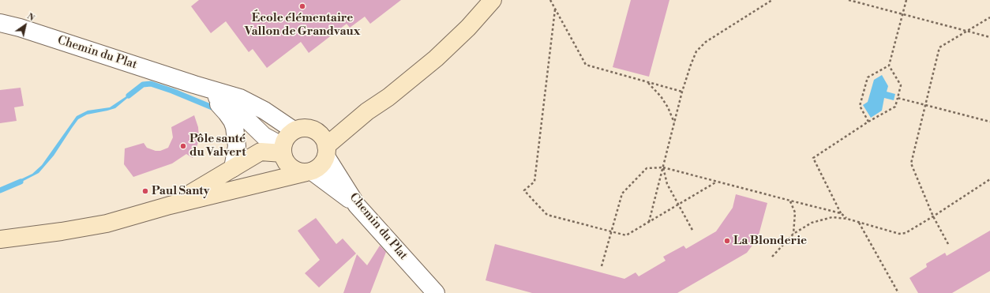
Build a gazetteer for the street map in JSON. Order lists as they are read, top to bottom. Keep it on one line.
{"streets":{"street":["Chemin du Plat"]},"places":["École élémentaire Vallon de Grandvaux","Pôle santé du Valvert","Paul Santy","La Blonderie"],"north":"top right"}
